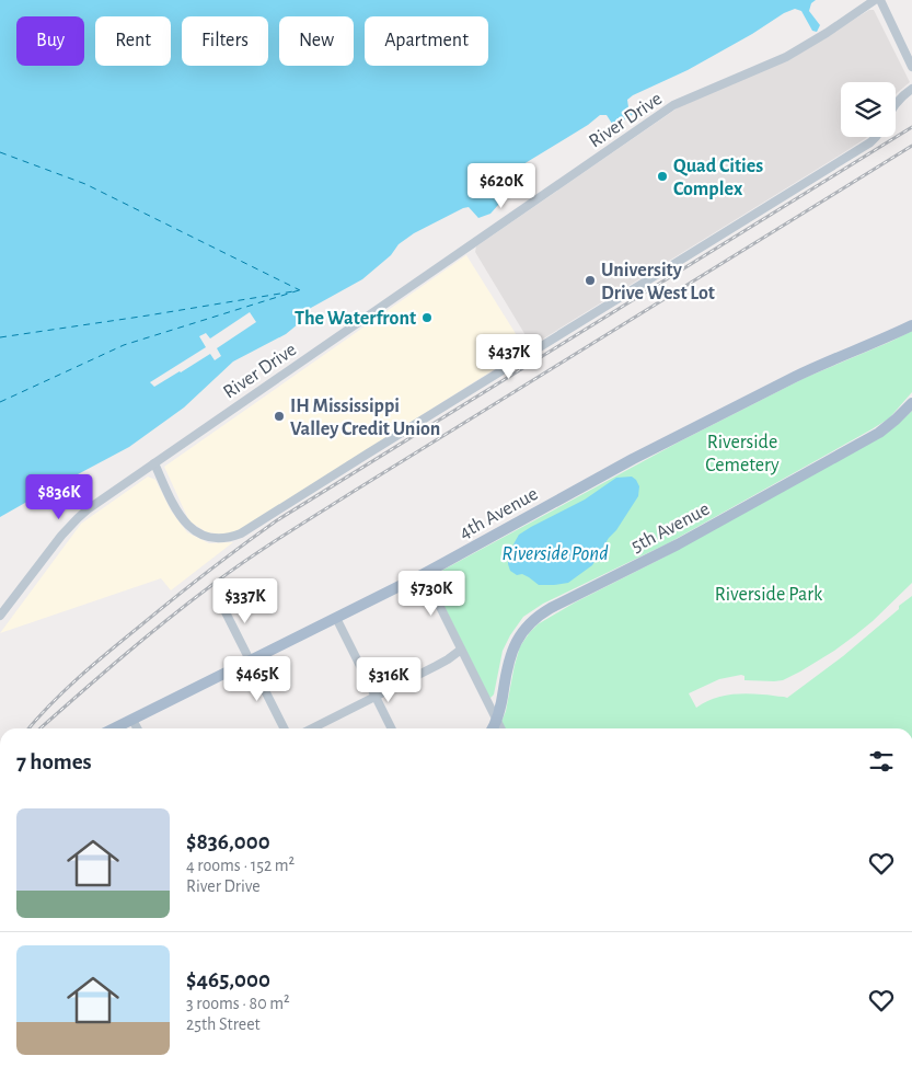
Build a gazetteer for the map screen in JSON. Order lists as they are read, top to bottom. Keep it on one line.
{"streets":{"main road":["4th Avenue","5th Avenue"],"street":["River Drive"]},"water":["Riverside Pond"],"parks":["Riverside Cemetery","Riverside Park"],"places":["Quad Cities Complex","University Drive West Lot","The Waterfront","IH Mississippi Valley Credit Union"],"page":{"chip":["Buy","Rent","Filters","New","Apartment"],"price":["$620K","$437K","$836K","$730K","$337K","$465K","$316K"],"heading":"7 homes","list":[{"name":"$836,000","note":"4 rooms · 152 m² · River Drive"},{"name":"$465,000","note":"3 rooms · 80 m² · 25th Street"}]}}
